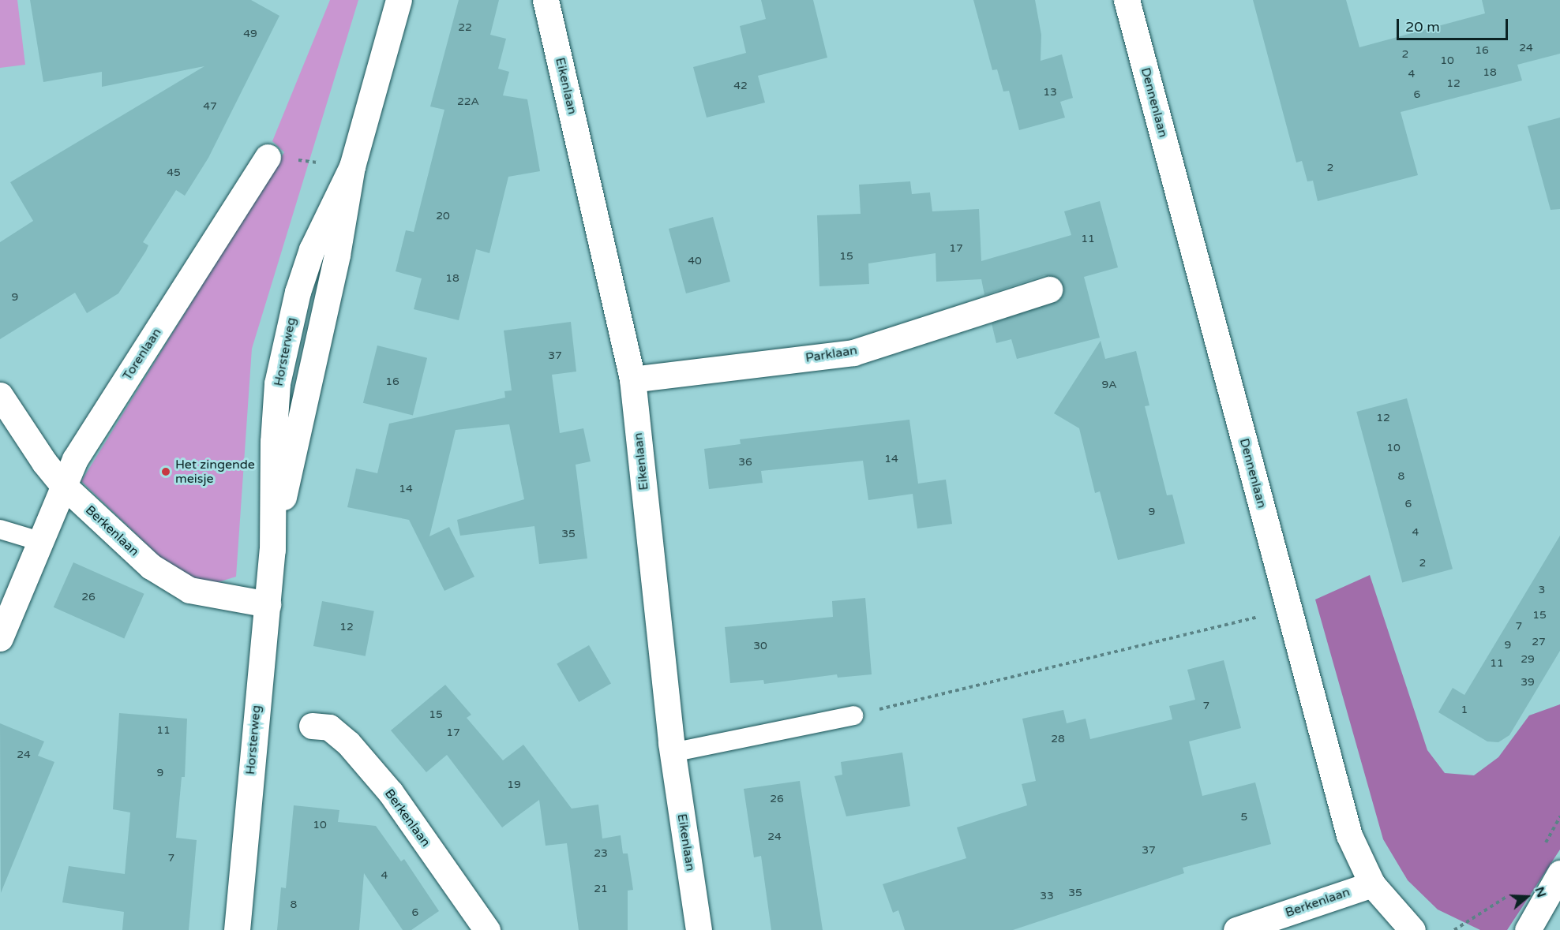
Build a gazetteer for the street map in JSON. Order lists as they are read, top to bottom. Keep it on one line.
{"streets":{"street":["Eikenlaan","Dennenlaan","Horsterweg","Torenlaan","Parklaan","Berkenlaan"]},"crossings":[["Eikenlaan","Parklaan"],["Dennenlaan","Berkenlaan"],["Horsterweg","Berkenlaan"],["Torenlaan","Berkenlaan"]],"places":["Het zingende meisje"],"house_numbers":["22","49","24","16","2","10","18","4","12","42","13","6","22A","47","2","45","20","11","17","15","40","18","9","37","16","9A","12","10","14","36","8","14","6","9","4","35","2","3","26","15","7","12","27","9","30","29","11","39","7","1","15","11","17","28","24","9","19","26","5","10","24","37","23","7","4","21","35","33","8","6"],"scale_bar":"20 m","north":"right"}
